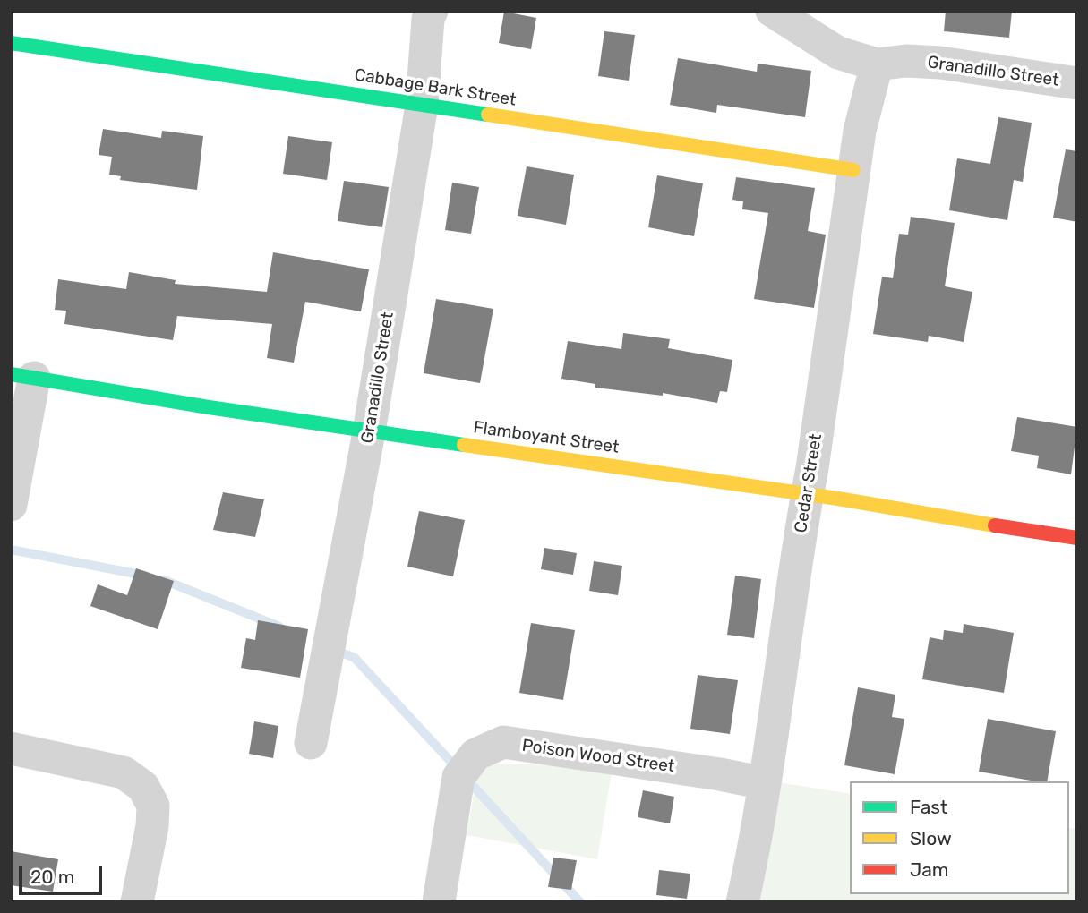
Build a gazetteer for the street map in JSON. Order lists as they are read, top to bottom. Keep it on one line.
{"streets":{"street":["Granadillo Street","Cabbage Bark Street","Flamboyant Street","Cedar Street","Poison Wood Street"]},"crossings":[["Granadillo Street","Cabbage Bark Street"],["Granadillo Street","Flamboyant Street"],["Granadillo Street","Cedar Street"],["Cabbage Bark Street","Cedar Street"],["Flamboyant Street","Cedar Street"],["Cedar Street","Poison Wood Street"]],"legend":["Fast","Slow","Jam"],"scale_bar":"20 m"}
